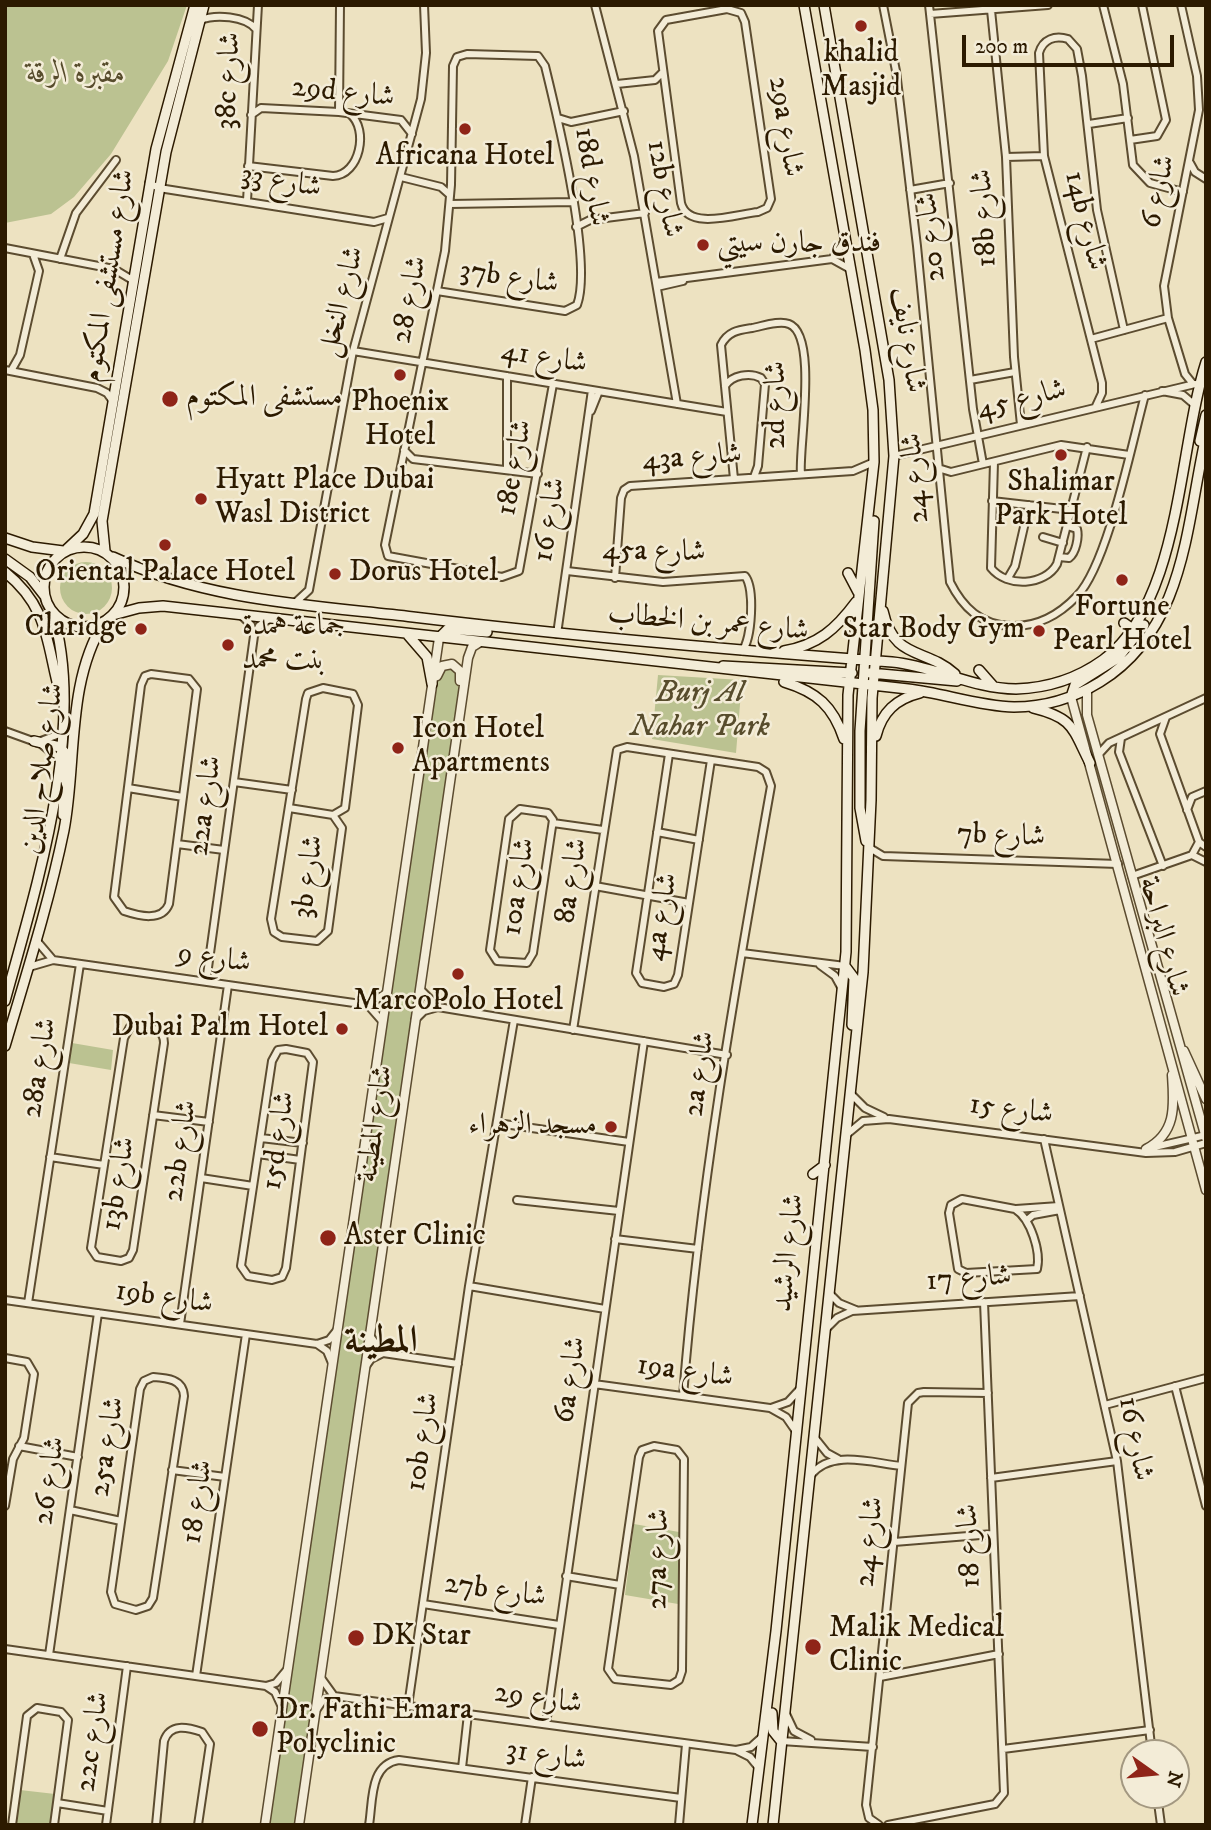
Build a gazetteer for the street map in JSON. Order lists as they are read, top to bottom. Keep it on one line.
{"streets":{"main road":["شارع مستشفى المكتوم","شارع نايف","شارع عمر بن الخطاب","شارع صلاح الدين","شارع الرشيد"],"street":["38c شارع","29d شارع","29a شارع","18d شارع","شارع 33","12b شارع","شارع 6","18b شارع","14b شارع","شارع 20","37b شارع","شارع 28","شارع النخل","شارع 41","شارع 45","2d شارع","43a شارع","18e شارع","شارع 24","شارع 16","45a شارع","22a شارع","7b شارع","3b شارع","8a شارع","10a شارع","4a شارع","شارع البراحة","شارع 9","28a شارع","2a شارع","شارع 15","شارع المطينة","15d شارع","22b شارع","13b شارع","شارع 17","19b شارع","19a شارع","6a شارع","10b شارع","25a شارع","شارع 26","شارع 18","27a شارع","27b شارع","شارع 29","22c شارع","شارع 31"]},"crossings":[["38c شارع","29d شارع"],["38c شارع","شارع 33"],["29d شارع","شارع النخل"],["18d شارع","37b شارع"],["18d شارع","شارع 28"],["شارع 33","شارع مستشفى المكتوم"],["شارع 33","شارع النخل"],["12b شارع","شارع 41"],["شارع 6","شارع 45"],["شارع 6","شارع عمر بن الخطاب"],["18b شارع","شارع 45"],["14b شارع","شارع 45"],["شارع 20","شارع 45"],["شارع مستشفى المكتوم","شارع عمر بن الخطاب"],["شارع مستشفى المكتوم","شارع صلاح الدين"],["37b شارع","شارع 28"],["شارع 28","شارع 41"],["شارع 28","18e شارع"],["شارع النخل","شارع 41"],["شارع النخل","شارع عمر بن الخطاب"],["شارع نايف","شارع 45"],["شارع نايف","43a شارع"],["شارع نايف","شارع عمر بن الخطاب"],["شارع نايف","شارع الرشيد"],["شارع 41","18e شارع"],["شارع 41","شارع 16"],["شارع 45","شارع 24"],["شارع 45","شارع عمر بن الخطاب"],["2d شارع","43a شارع"],["43a شارع","45a شارع"],["شارع 24","شارع 18"],["شارع 16","45a شارع"],["شارع 16","شارع عمر بن الخطاب"],["شارع 16","شارع 15"],["شارع 16","شارع 17"],["45a شارع","شارع عمر بن الخطاب"],["شارع عمر بن الخطاب","شارع صلاح الدين"],["شارع عمر بن الخطاب","شارع البراحة"],["شارع عمر بن الخطاب","شارع المطينة"],["شارع عمر بن الخطاب","شارع الرشيد"],["شارع صلاح الدين","شارع 9"],["22a شارع","3b شارع"],["22a شارع","شارع 9"],["7b شارع","شارع البراحة"],["7b شارع","شارع الرشيد"],["8a شارع","4a شارع"],["4a شارع","2a شارع"],["شارع البراحة","شارع 15"],["شارع 9","28a شارع"],["شارع 9","22b شارع"],["28a شارع","13b شارع"],["28a شارع","19b شارع"],["2a شارع","19a شارع"],["شارع 15","شارع الرشيد"],["15d شارع","22b شارع"],["22b شارع","13b شارع"],["22b شارع","19b شارع"],["شارع الرشيد","شارع 17"],["شارع الرشيد","19a شارع"],["شارع 17","شارع 18"],["19b شارع","شارع 26"],["19b شارع","شارع 18"],["19a شارع","6a شارع"],["6a شارع","27a شارع"],["6a شارع","27b شارع"],["6a شارع","شارع 29"],["10b شارع","27b شارع"],["10b شارع","شارع 29"],["25a شارع","شارع 26"]],"districts":["المطينة"],"parks":["مقبرة الرقة","Burj Al Nahar Park"],"places":["khalid Masjid","Africana Hotel","فندق جارن سيتي","Phoenix Hotel","مستشفى المكتوم","Shalimar Park Hotel","Hyatt Place Dubai Wasl District","Oriental Palace Hotel","Dorus Hotel","Fortune Pearl Hotel","Claridge","Star Body Gym","جماعة همدة بنت محمد","Icon Hotel Apartments","MarcoPolo Hotel","Dubai Palm Hotel","مسجد الزهراء","Aster Clinic","DK Star","Malik Medical Clinic","Dr. Fathi Emara Polyclinic"],"scale_bar":"200 m","north":"right"}
